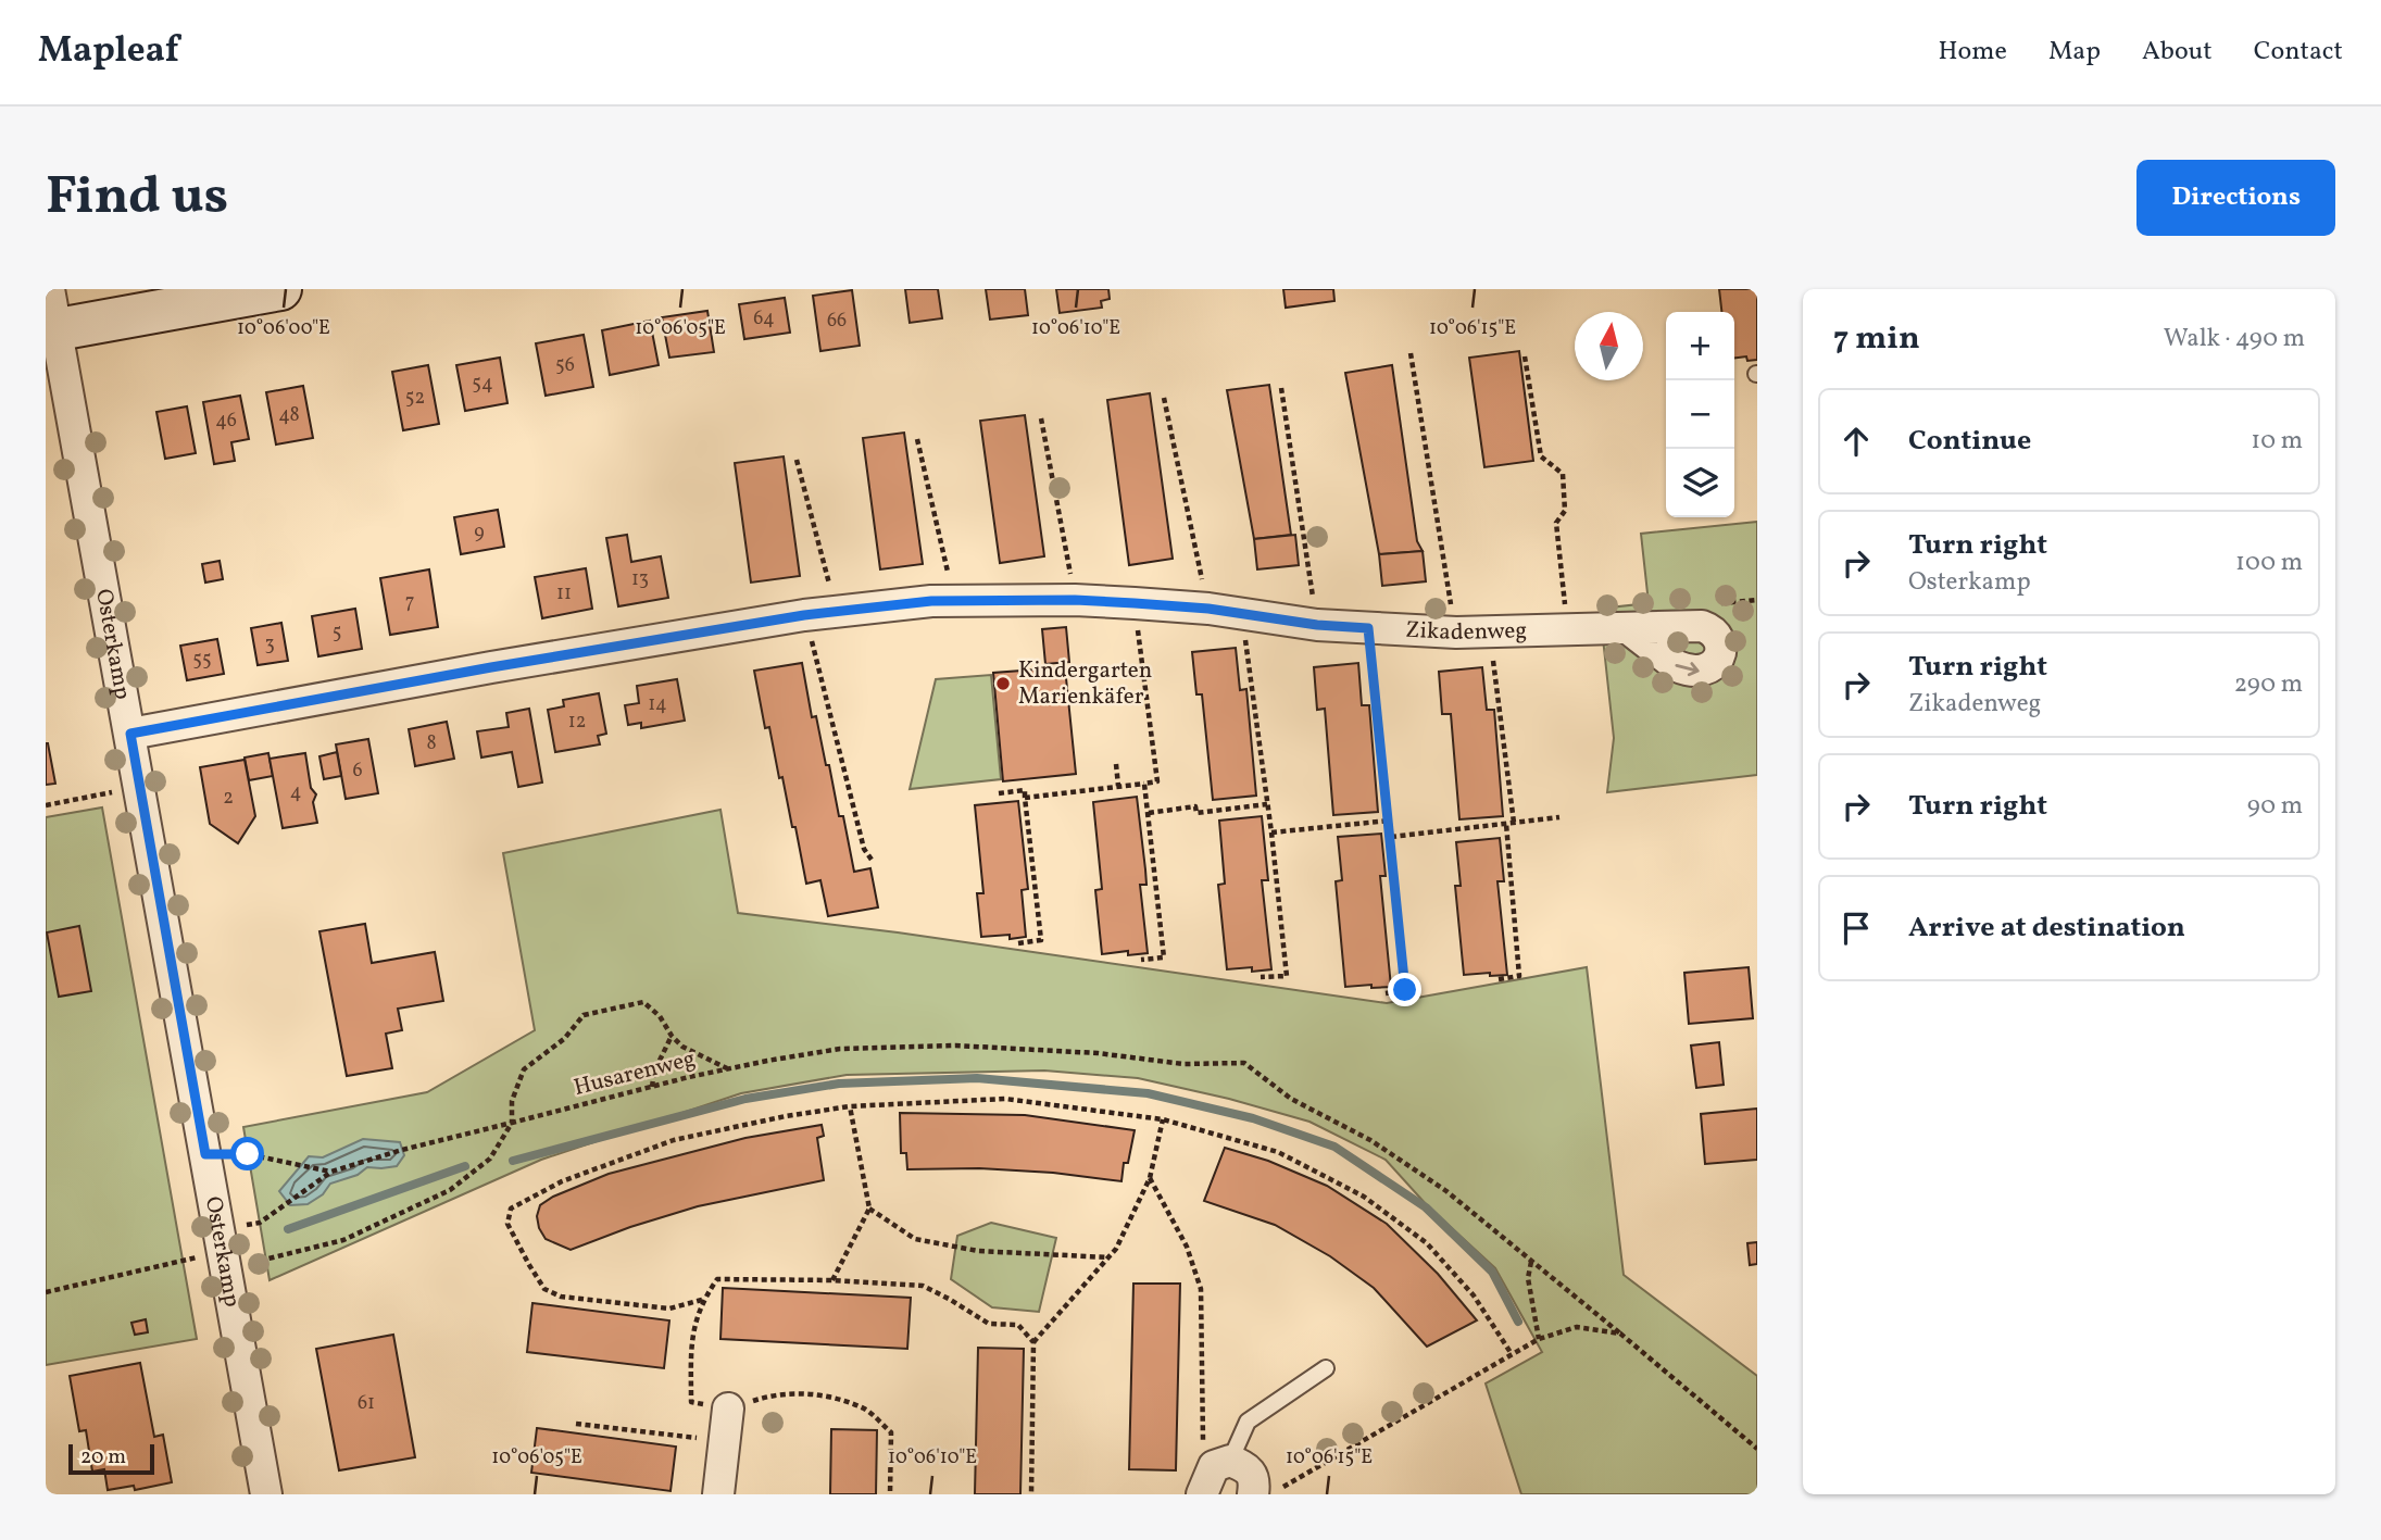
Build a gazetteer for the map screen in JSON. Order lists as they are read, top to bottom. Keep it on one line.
{"streets":{"street":["Zikadenweg","Osterkamp"],"path":["Husarenweg"]},"crossings":[["Zikadenweg","Osterkamp"]],"places":["Kindergarten Marienkäfer"],"house_numbers":["64","66","56","54","52","48","46","9","13","11","7","5","3","55","14","12","8","6","4","2","61"],"scale_bar":"20 m","north":"top","page":{"header":"Mapleaf","nav":["Home","Map","About","Contact"],"buttons":"Directions","title":"Find us","heading":["7 min","Walk · 490 m"],"map_buttons":["+","−"],"list":[["Continue","10 m"],["Turn right","Osterkamp","100 m"],["Turn right","Zikadenweg","290 m"],["Turn right","90 m"],"Arrive at destination"],"scale":"20 m"},"coordinates":["10°06'00\"E","10°06'05\"E","10°06'10\"E","10°06'15\"E"]}
